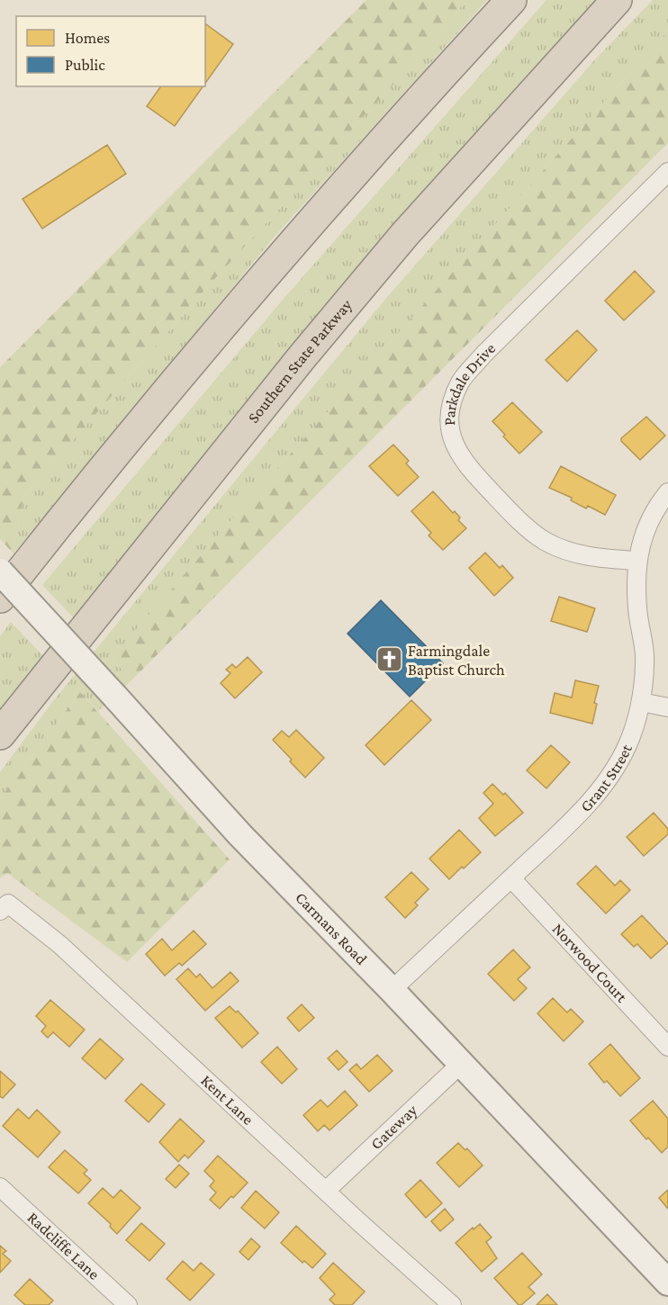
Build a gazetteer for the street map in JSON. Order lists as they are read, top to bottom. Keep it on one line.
{"streets":{"highway":["Southern State Parkway"],"street":["Parkdale Drive","Grant Street","Carmans Road","Norwood Court","Kent Lane","Gateway","Radcliffe Lane"]},"crossings":[["Parkdale Drive","Grant Street"],["Grant Street","Carmans Road"],["Grant Street","Norwood Court"],["Carmans Road","Gateway"],["Kent Lane","Gateway"]],"places":{"church":["Farmingdale Baptist Church"]},"legend":["Homes","Public"]}
